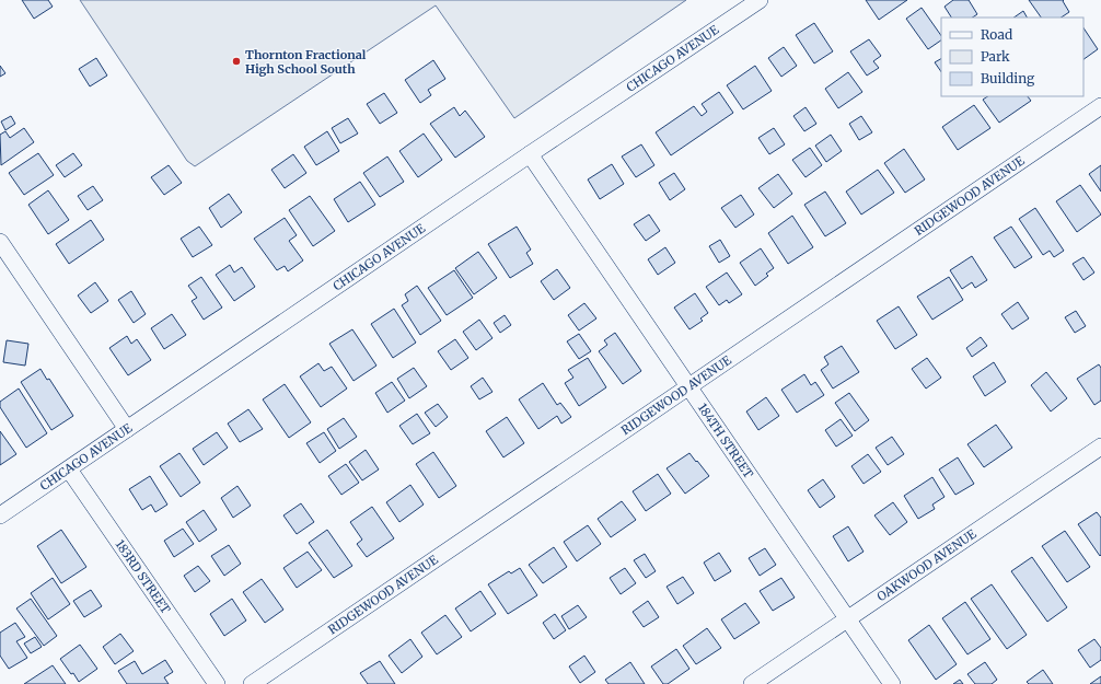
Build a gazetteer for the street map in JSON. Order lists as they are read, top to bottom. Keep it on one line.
{"streets":{"street":["CHICAGO AVENUE","RIDGEWOOD AVENUE","184TH STREET","OAKWOOD AVENUE","183RD STREET"]},"crossings":[["CHICAGO AVENUE","184TH STREET"],["CHICAGO AVENUE","183RD STREET"],["RIDGEWOOD AVENUE","184TH STREET"],["184TH STREET","OAKWOOD AVENUE"]],"places":["Thornton Fractional High School South"],"legend":["Road","Park","Building"]}
